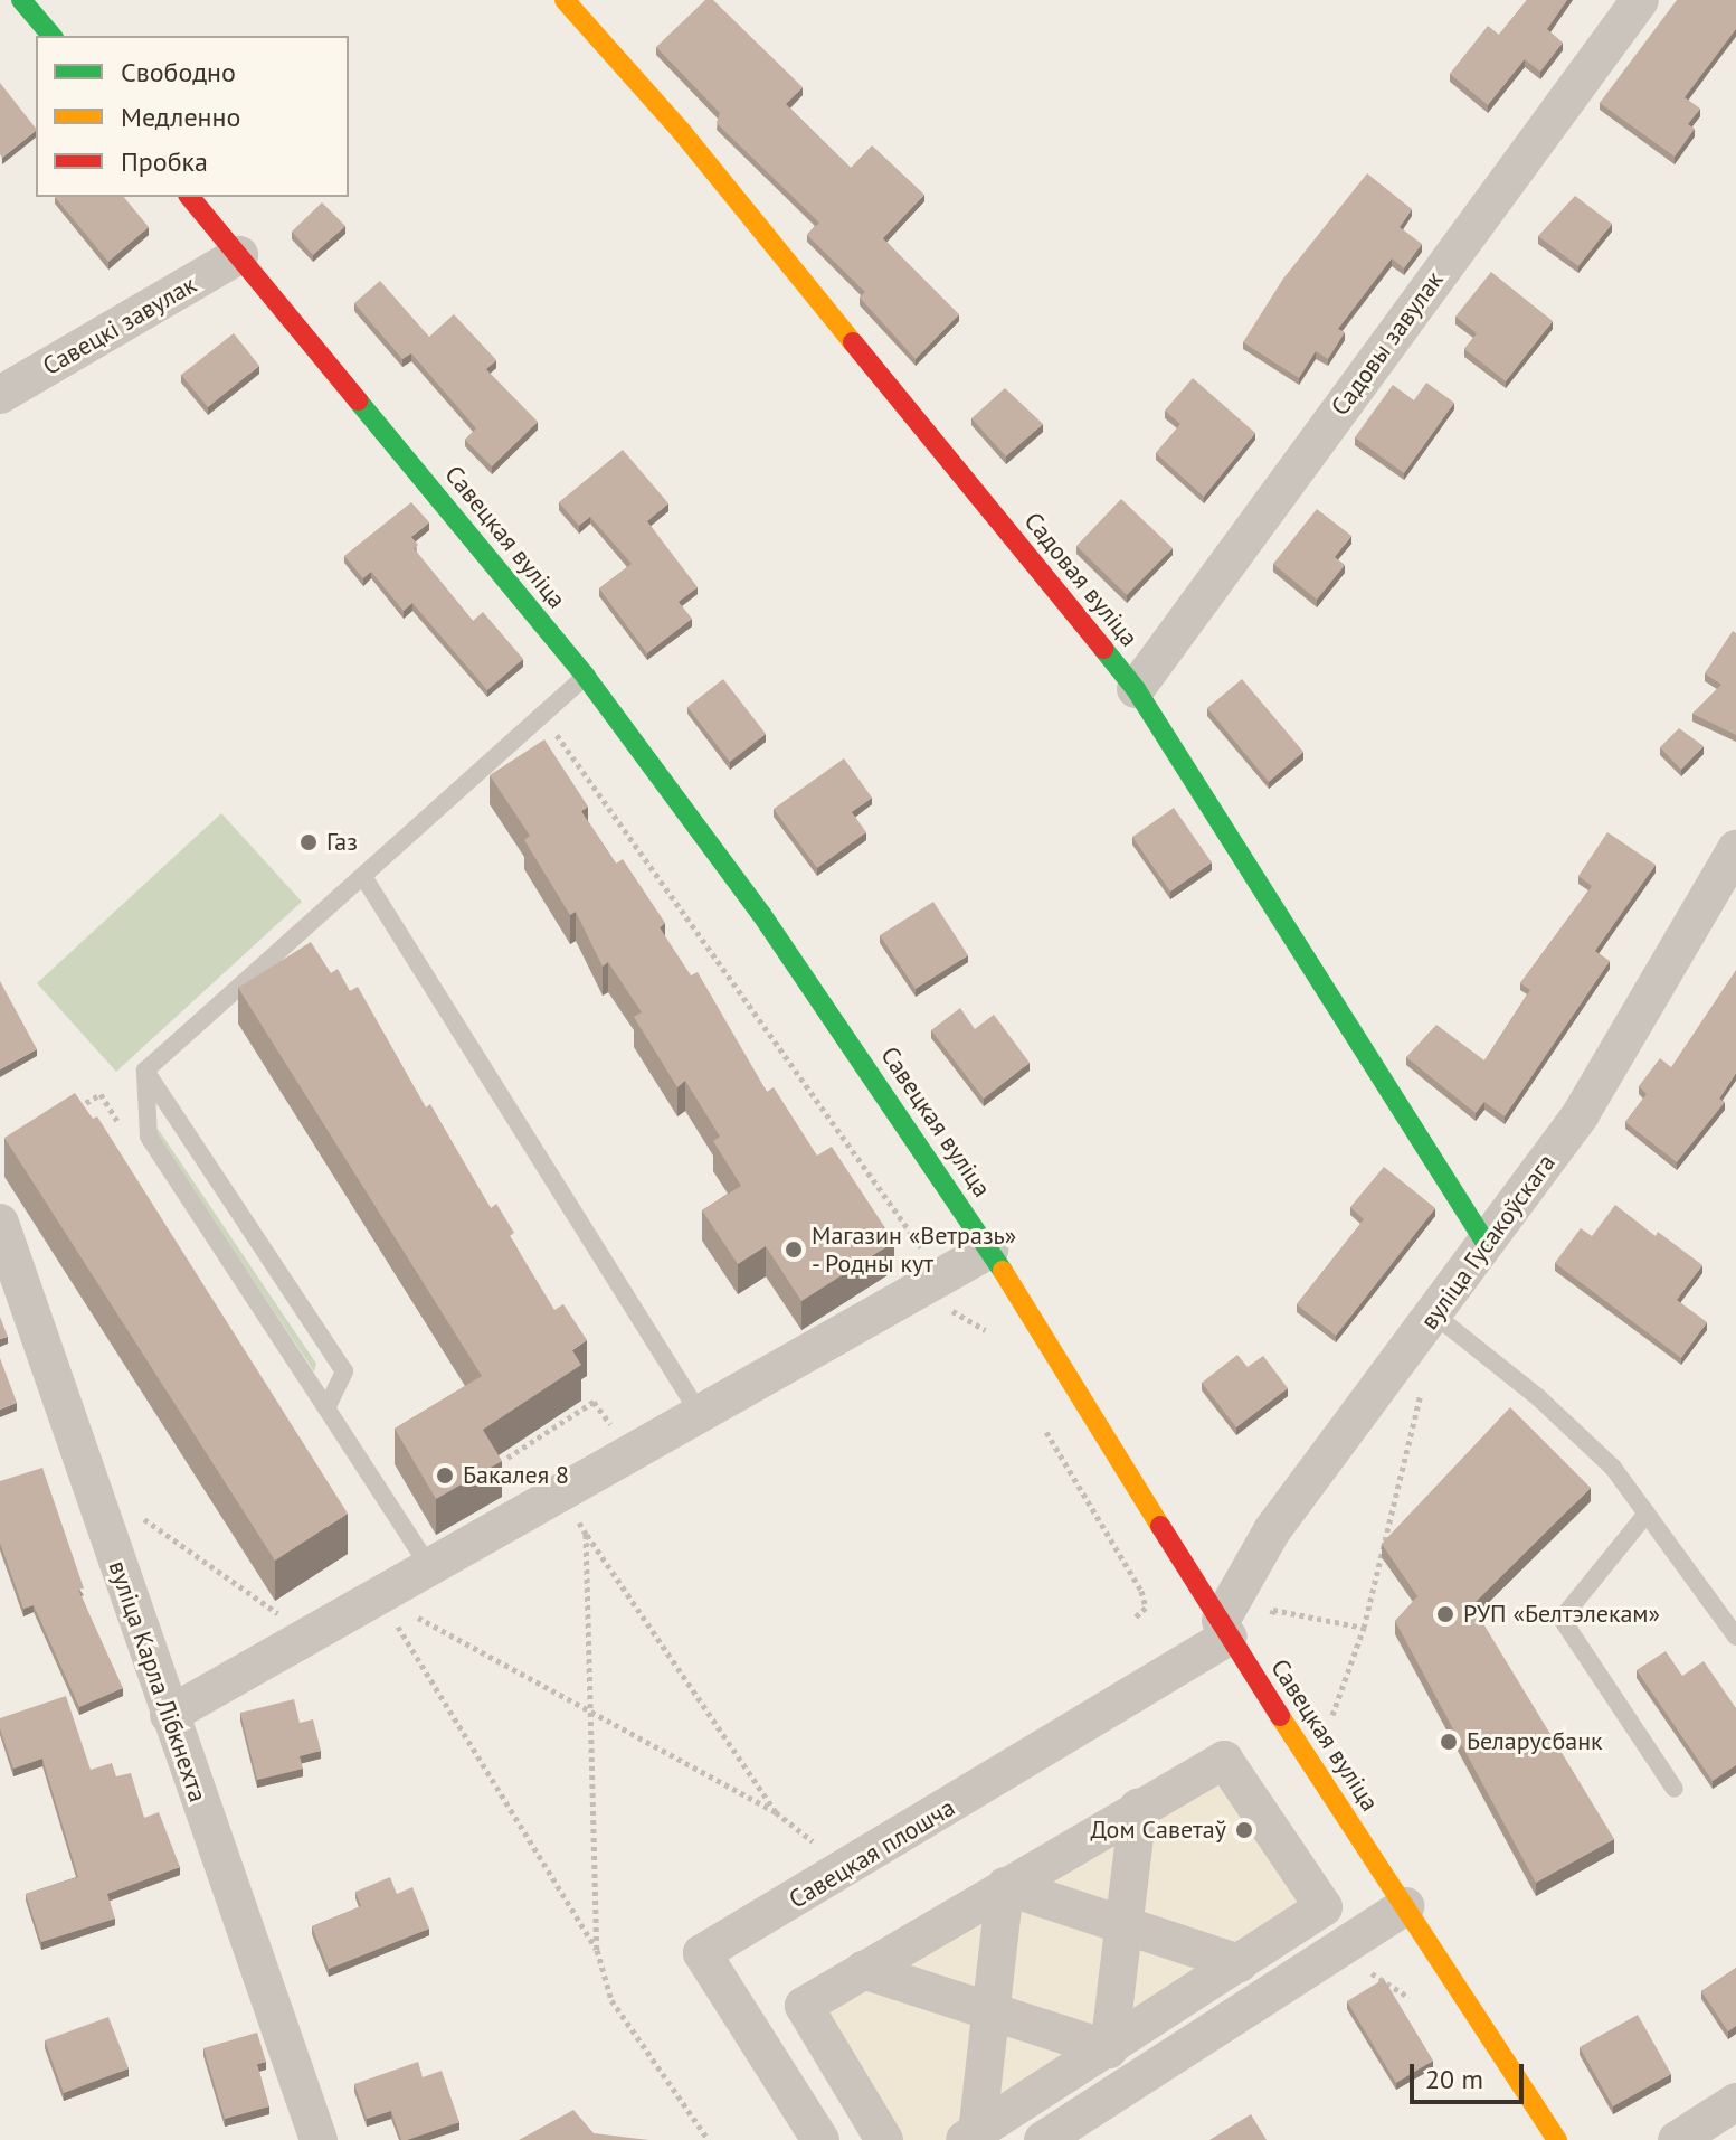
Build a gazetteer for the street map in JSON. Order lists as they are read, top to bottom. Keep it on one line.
{"streets":{"street":["Савецкі завулак","Садовы завулак","Савецкая вуліца","Садовая вуліца","вуліца Гусакоўскага","вуліца Карла Лібкнехта","Савецкая плошча"]},"crossings":[["Савецкі завулак","Савецкая вуліца"],["Садовы завулак","Садовая вуліца"],["Савецкая вуліца","вуліца Гусакоўскага"],["Савецкая вуліца","Савецкая плошча"],["Садовая вуліца","вуліца Гусакоўскага"],["вуліца Гусакоўскага","Савецкая плошча"]],"places":["Газ","Магазин «Ветразь» - Родны кут","Бакалея 8","РУП «Белтэлекам»","Беларусбанк","Дом Саветаў"],"legend":["Свободно","Медленно","Пробка"],"scale_bar":"20 m"}
